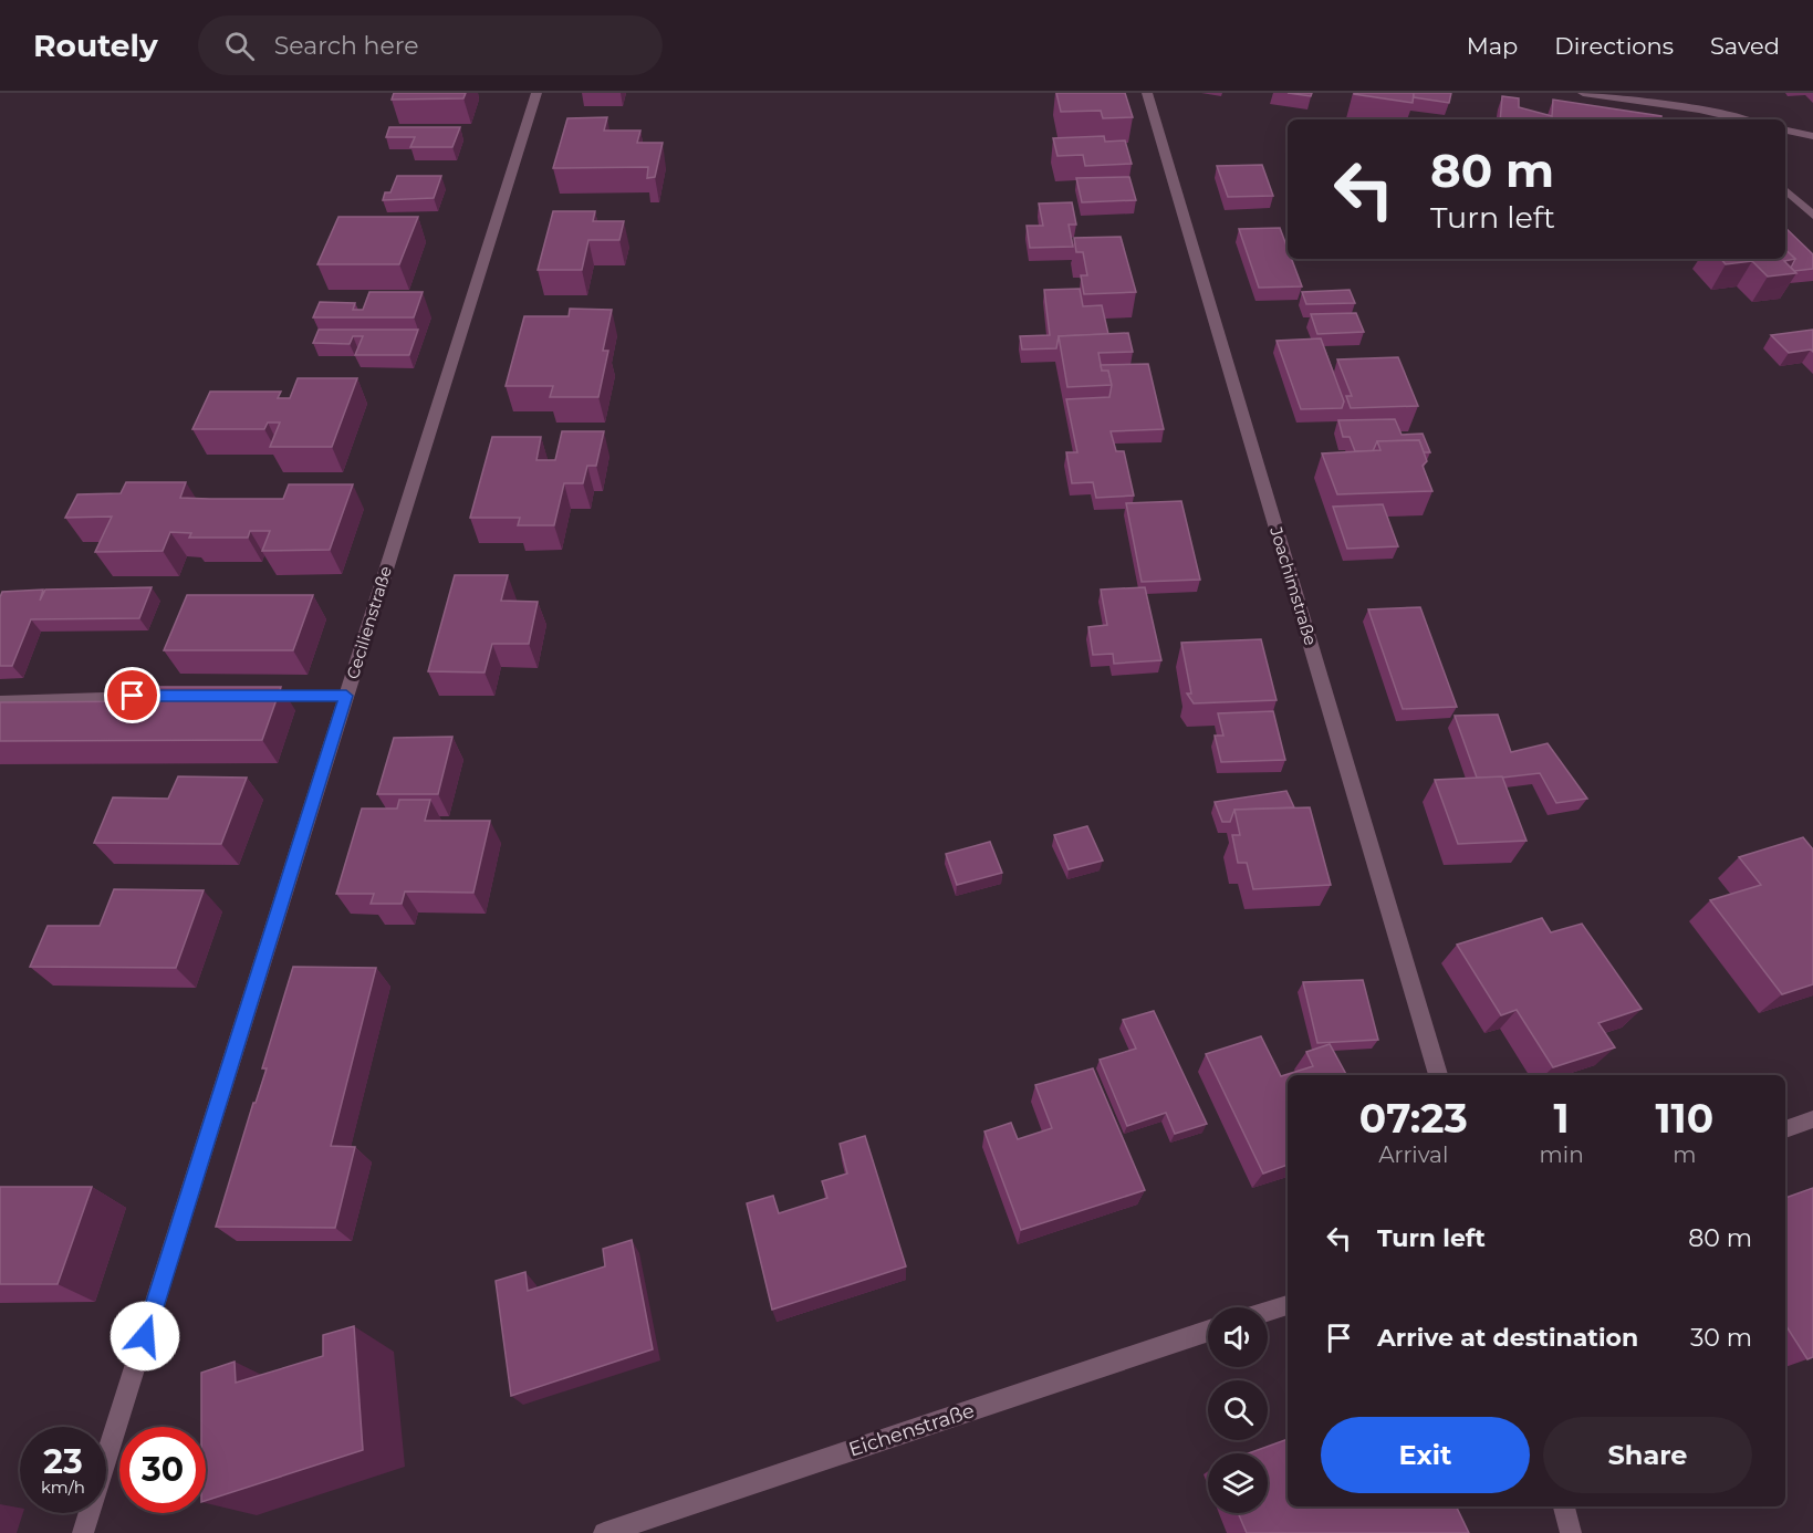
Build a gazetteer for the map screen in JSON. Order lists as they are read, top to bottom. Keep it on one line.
{"streets":{"street":["Joachimstraße","Cecilienstraße","Eichenstraße"]},"page":{"header":"Routely","search":"Search here","nav":["Map","Directions","Saved"],"turn":["80 m","Turn left"],"eta":["07:23","Arrival","1","min","110","m"],"list":[{"name":"Turn left","value":"80 m"},{"name":"Arrive at destination","value":"30 m"}],"buttons":["Exit","Share"],"speed":"23 km/h","limit":"30"}}
